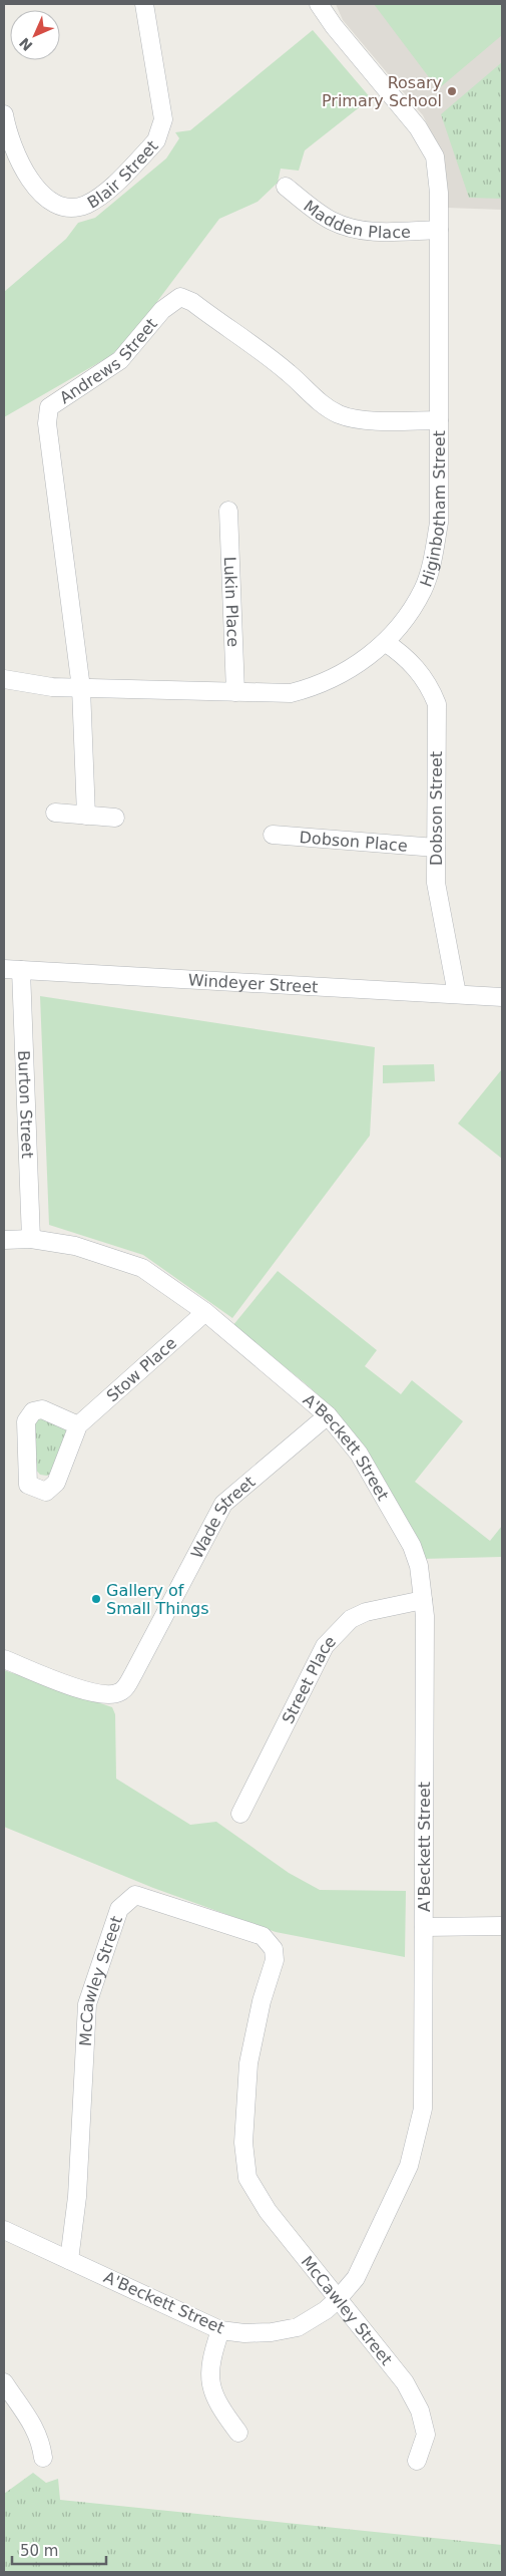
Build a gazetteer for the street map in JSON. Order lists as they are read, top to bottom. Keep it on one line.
{"streets":{"street":["Blair Street","Madden Place","Andrews Street","Higinbotham Street","Lukin Place","Dobson Street","Dobson Place","Windeyer Street","Burton Street","Stow Place","A'Beckett Street","Wade Street","Street Place","McCawley Street"]},"crossings":[["Madden Place","Higinbotham Street"],["Andrews Street","Higinbotham Street"],["Higinbotham Street","Lukin Place"],["Higinbotham Street","Dobson Street"],["Dobson Street","Dobson Place"],["Dobson Street","Windeyer Street"],["Windeyer Street","Burton Street"],["Burton Street","A'Beckett Street"],["Stow Place","A'Beckett Street"],["A'Beckett Street","Wade Street"],["A'Beckett Street","Street Place"],["A'Beckett Street","McCawley Street"]],"places":["Rosary Primary School","Gallery of Small Things"],"scale_bar":"50 m","north":"bottom left"}
